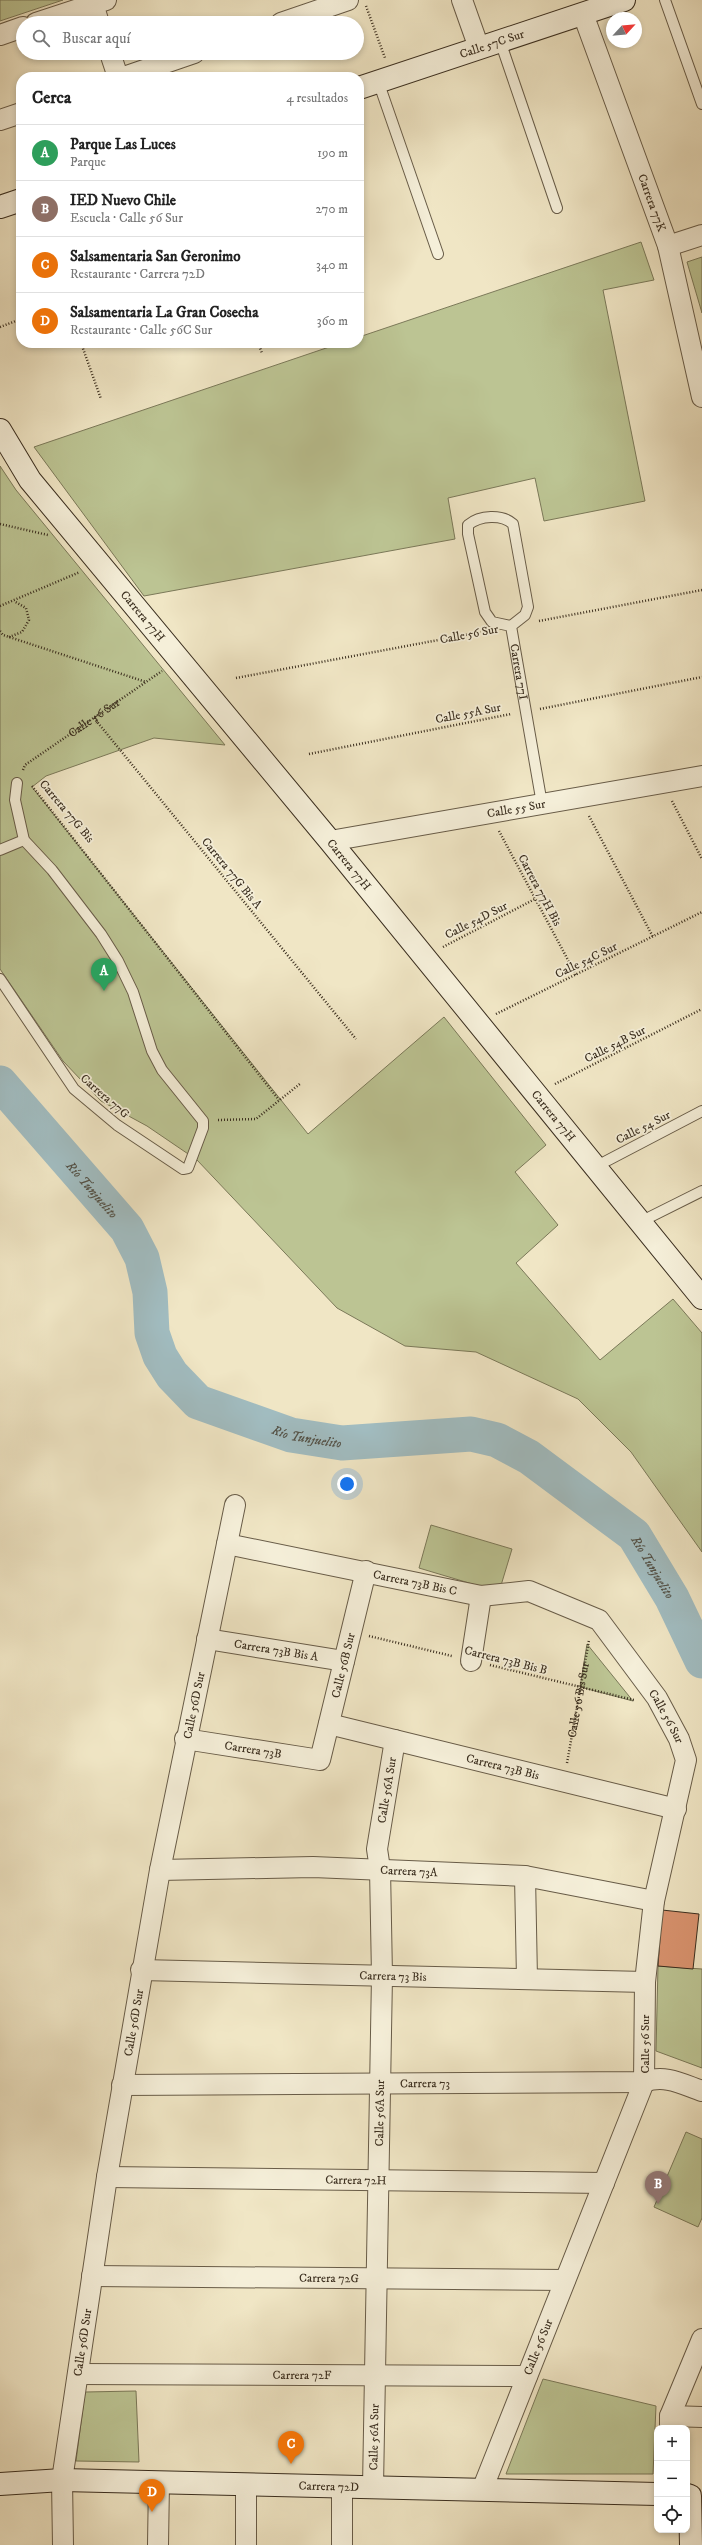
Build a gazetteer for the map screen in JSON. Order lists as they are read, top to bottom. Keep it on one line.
{"streets":{"street":["Calle 57C Sur","Carrera 77K","Carrera 77H","Calle 56 Sur","Calle 55 Sur","Carrera 73B Bis C","Carrera 73B Bis A","Calle 56B Sur","Calle 56D Sur","Carrera 73B","Carrera 73B Bis","Calle 56A Sur","Carrera 73A","Carrera 73 Bis","Carrera 73","Carrera 72H","Carrera 72G","Carrera 72F","Carrera 72D"],"lane":["Carrera 77I","Carrera 77G","Calle 54 Sur"],"path":["Calle 55A Sur","Carrera 77G Bis","Carrera 77G Bis A","Carrera 77H Bis","Calle 54D Sur","Calle 54C Sur","Calle 54B Sur","Carrera 73B Bis B","Calle 56 Bis Sur"]},"crossings":[["Calle 57C Sur","Carrera 77K"],["Carrera 77H","Calle 56 Sur"],["Carrera 77H","Calle 55 Sur"],["Carrera 77H","Calle 54D Sur"],["Carrera 77H","Calle 54C Sur"],["Carrera 77H","Calle 54B Sur"],["Carrera 77H","Calle 54 Sur"],["Calle 56 Sur","Carrera 77I"],["Calle 56 Sur","Carrera 77G Bis"],["Calle 56 Sur","Carrera 77G Bis A"],["Calle 56 Sur","Carrera 73B Bis C"],["Calle 56 Sur","Carrera 73B Bis B"],["Calle 56 Sur","Calle 56 Bis Sur"],["Calle 56 Sur","Carrera 73B Bis"],["Calle 56 Sur","Carrera 73A"],["Calle 56 Sur","Carrera 73 Bis"],["Calle 56 Sur","Carrera 73"],["Calle 56 Sur","Carrera 72H"],["Calle 56 Sur","Carrera 72G"],["Calle 56 Sur","Carrera 72F"],["Calle 56 Sur","Carrera 72D"],["Carrera 77I","Calle 55A Sur"],["Carrera 77I","Calle 55 Sur"],["Calle 55 Sur","Carrera 77H Bis"],["Carrera 77H Bis","Calle 54D Sur"],["Carrera 77H Bis","Calle 54C Sur"],["Carrera 73B Bis C","Calle 56B Sur"],["Carrera 73B Bis C","Calle 56 Bis Sur"],["Carrera 73B Bis C","Calle 56D Sur"],["Carrera 73B Bis A","Calle 56B Sur"],["Carrera 73B Bis A","Calle 56D Sur"],["Carrera 73B Bis B","Calle 56B Sur"],["Carrera 73B Bis B","Calle 56 Bis Sur"],["Calle 56B Sur","Carrera 73B"],["Calle 56B Sur","Carrera 73B Bis"],["Calle 56 Bis Sur","Carrera 73B Bis"],["Calle 56D Sur","Carrera 73B"],["Calle 56D Sur","Carrera 73A"],["Calle 56D Sur","Carrera 73 Bis"],["Calle 56D Sur","Carrera 73"],["Calle 56D Sur","Carrera 72H"],["Calle 56D Sur","Carrera 72G"],["Calle 56D Sur","Carrera 72F"],["Calle 56D Sur","Carrera 72D"],["Carrera 73B Bis","Calle 56A Sur"],["Calle 56A Sur","Carrera 73A"],["Calle 56A Sur","Carrera 73 Bis"],["Calle 56A Sur","Carrera 73"],["Calle 56A Sur","Carrera 72H"],["Calle 56A Sur","Carrera 72G"],["Calle 56A Sur","Carrera 72F"],["Calle 56A Sur","Carrera 72D"]],"water":["Río Tunjuelito"],"north":"top right","page":{"search":"Buscar aquí","heading":["Cerca","4 resultados"],"list":[{"mark":"A","name":"Parque Las Luces","note":"Parque","value":"190 m"},{"mark":"B","name":"IED Nuevo Chile","note":"Escuela · Calle 56 Sur","value":"270 m"},{"mark":"C","name":"Salsamentaria San Geronimo","note":"Restaurante · Carrera 72D","value":"340 m"},{"mark":"D","name":"Salsamentaria La Gran Cosecha","note":"Restaurante · Calle 56C Sur","value":"360 m"}],"pins":["A","B","C","D"],"map_buttons":["+","−"]}}
